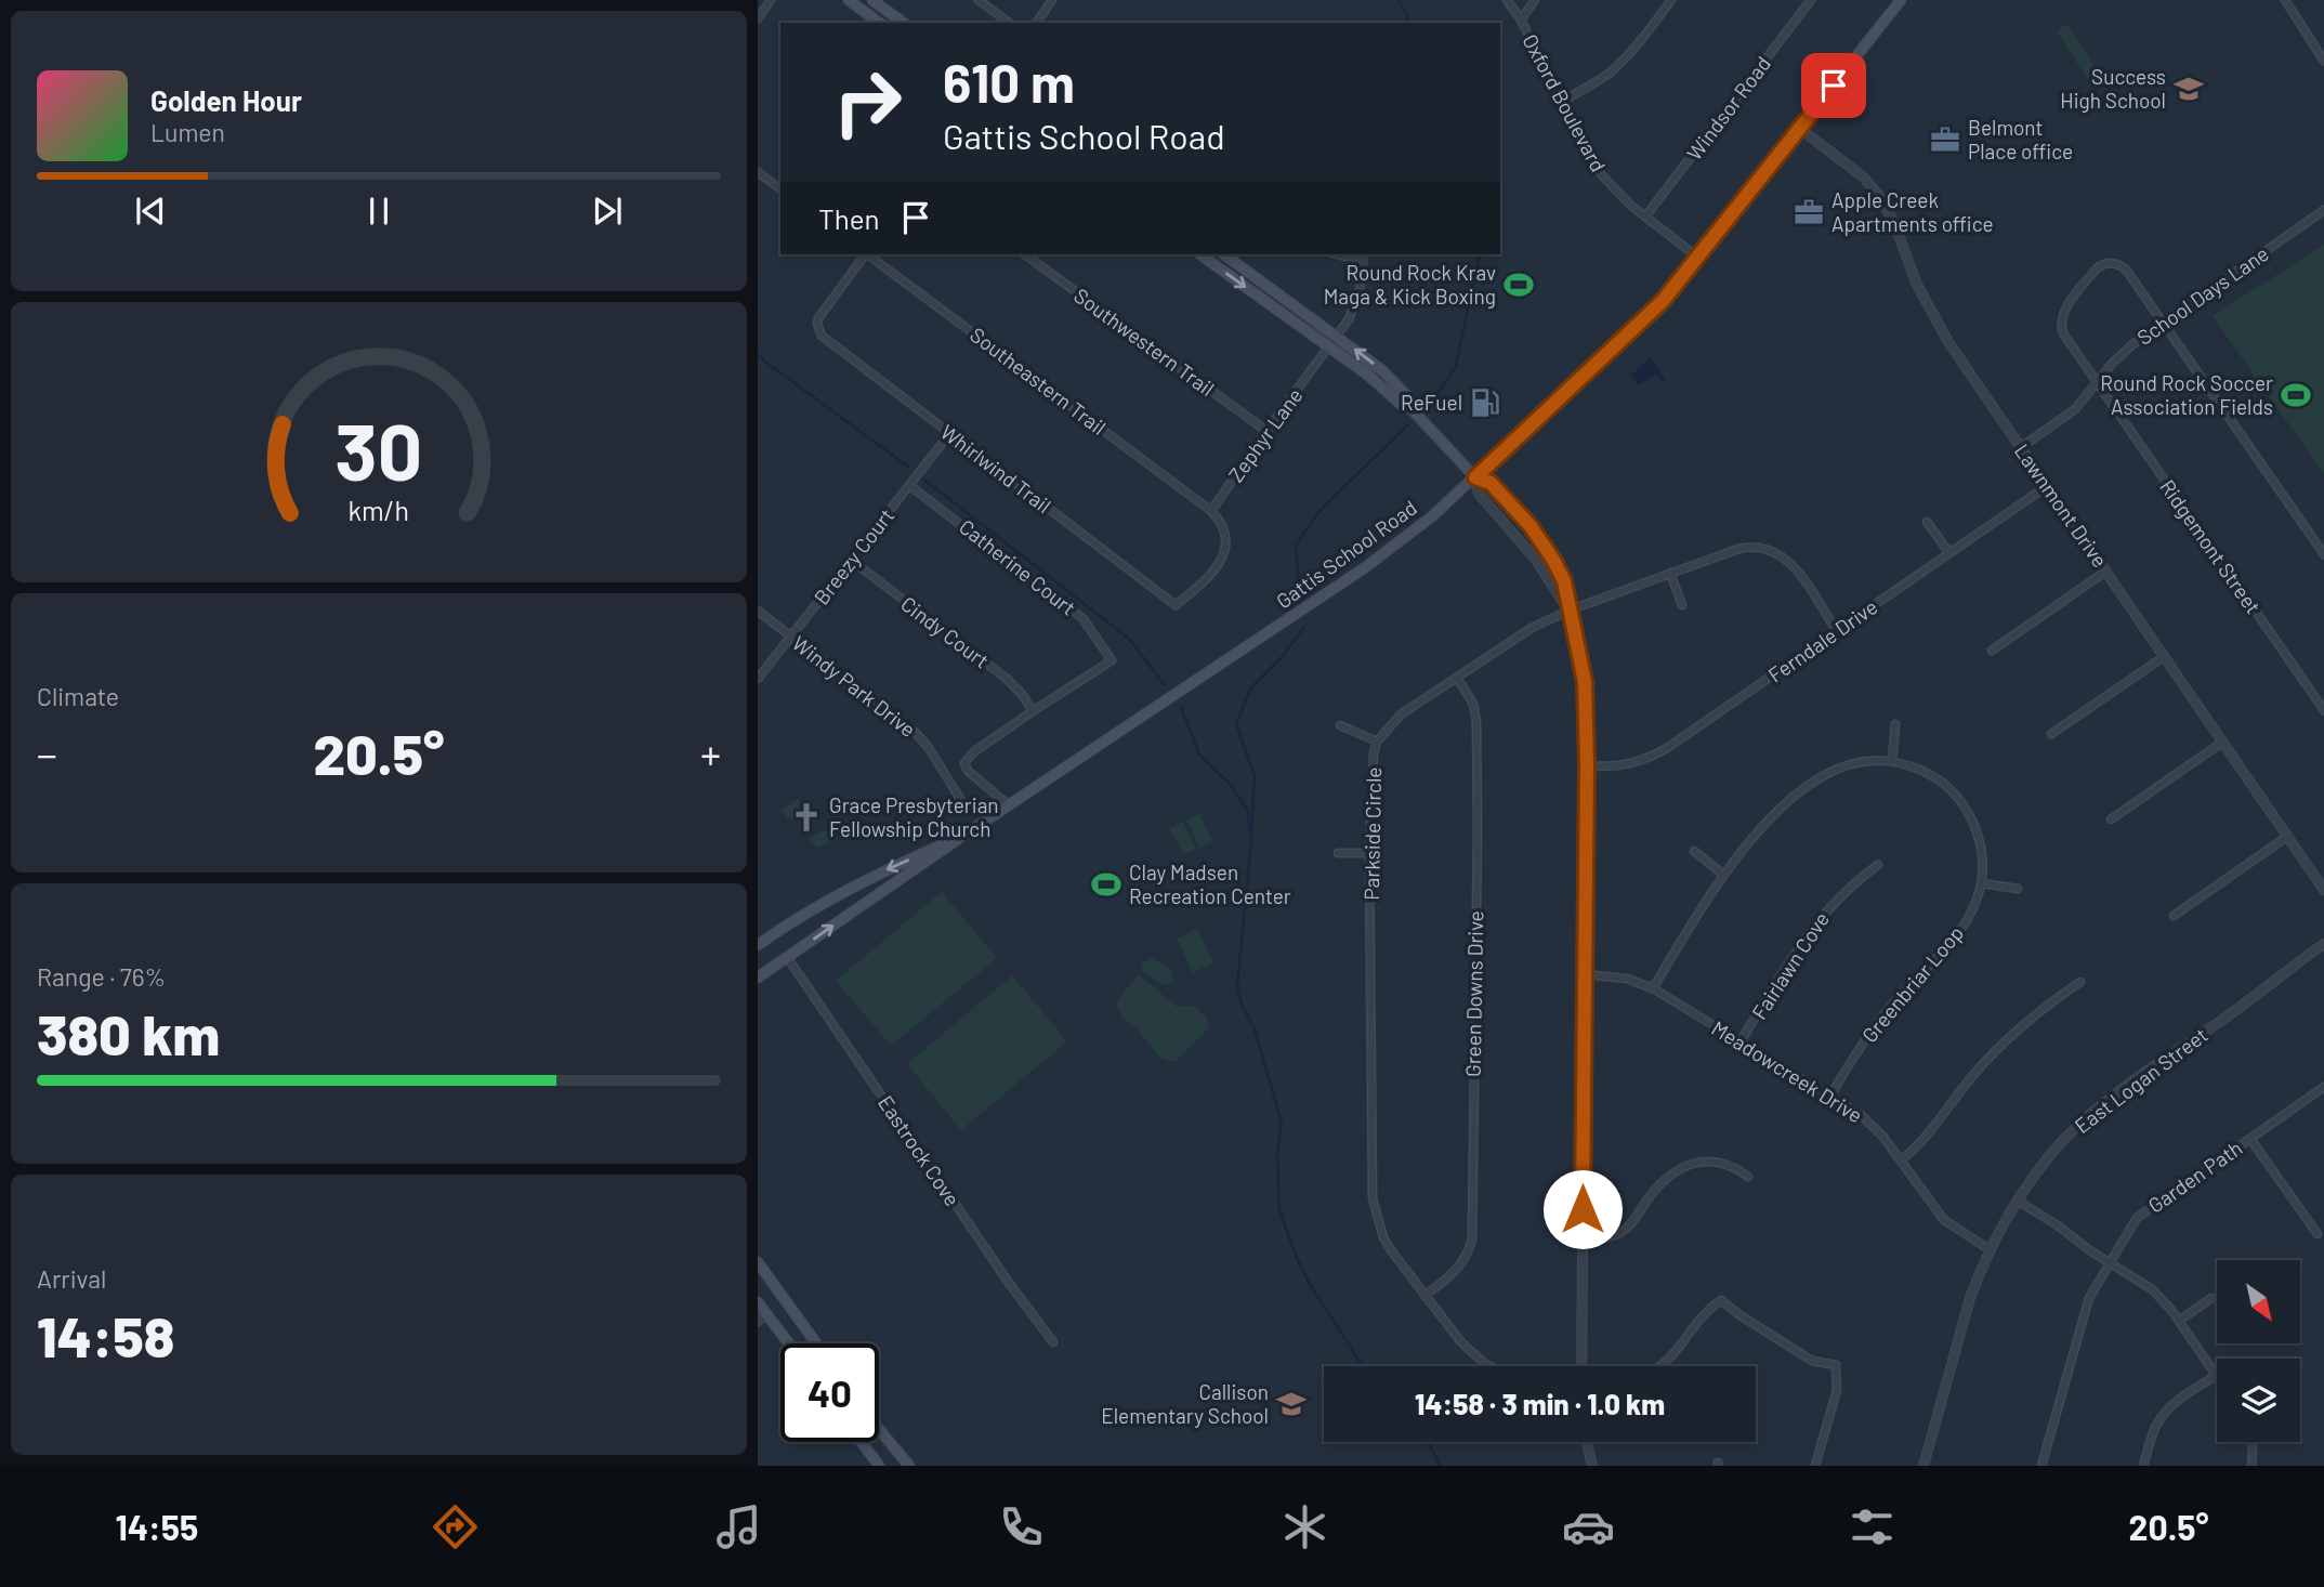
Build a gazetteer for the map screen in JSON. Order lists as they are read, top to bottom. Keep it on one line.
{"streets":{"main road":["Gattis School Road"],"street":["Oxford Boulevard","Windsor Road","School Days Lane","Southwestern Trail","Southeastern Trail","Zephyr Lane","Whirlwind Trail","Lawnmont Drive","Ridgemont Street","Breezy Court","Catherine Court","Cindy Court","Ferndale Drive","Windy Park Drive","Parkside Circle","Fairlawn Cove","Greenbriar Loop","Green Downs Drive","Meadowcreek Drive","East Logan Street","Eastrock Cove","Garden Path"]},"crossings":[["Oxford Boulevard","Windsor Road"],["Oxford Boulevard","Gattis School Road"],["School Days Lane","Lawnmont Drive"],["School Days Lane","Ridgemont Street"],["Southwestern Trail","Zephyr Lane"],["Southeastern Trail","Zephyr Lane"],["Southeastern Trail","Whirlwind Trail"],["Zephyr Lane","Whirlwind Trail"],["Whirlwind Trail","Breezy Court"],["Lawnmont Drive","Gattis School Road"],["Lawnmont Drive","Ferndale Drive"],["Gattis School Road","Eastrock Cove"],["Breezy Court","Catherine Court"],["Breezy Court","Cindy Court"],["Breezy Court","Windy Park Drive"],["Catherine Court","Cindy Court"],["Ferndale Drive","Parkside Circle"],["Parkside Circle","Green Downs Drive"],["Fairlawn Cove","Meadowcreek Drive"],["Greenbriar Loop","Meadowcreek Drive"],["Meadowcreek Drive","East Logan Street"]],"places":{"school or university":["Success High School","Callison Elementary School"],"office":["Belmont Place office","Apple Creek Apartments office"],"sports":["Round Rock Krav Maga & Kick Boxing","Round Rock Soccer Association Fields","Clay Madsen Recreation Center"],"fuel station":["ReFuel"],"church":["Grace Presbyterian Fellowship Church"]},"north":"bottom right","page":{"turn":["610 m","Gattis School Road"],"song":["Golden Hour","Lumen"],"then":"Then","tile":["Climate",["Range · 76%","380 km"],["Arrival","14:58"]],"heat":["−","20.5°","+"],"limit":"40","trip":"14:58 · 3 min · 1.0 km","tabs":["14:55","20.5°"],"gauge":["30","km/h"]}}
